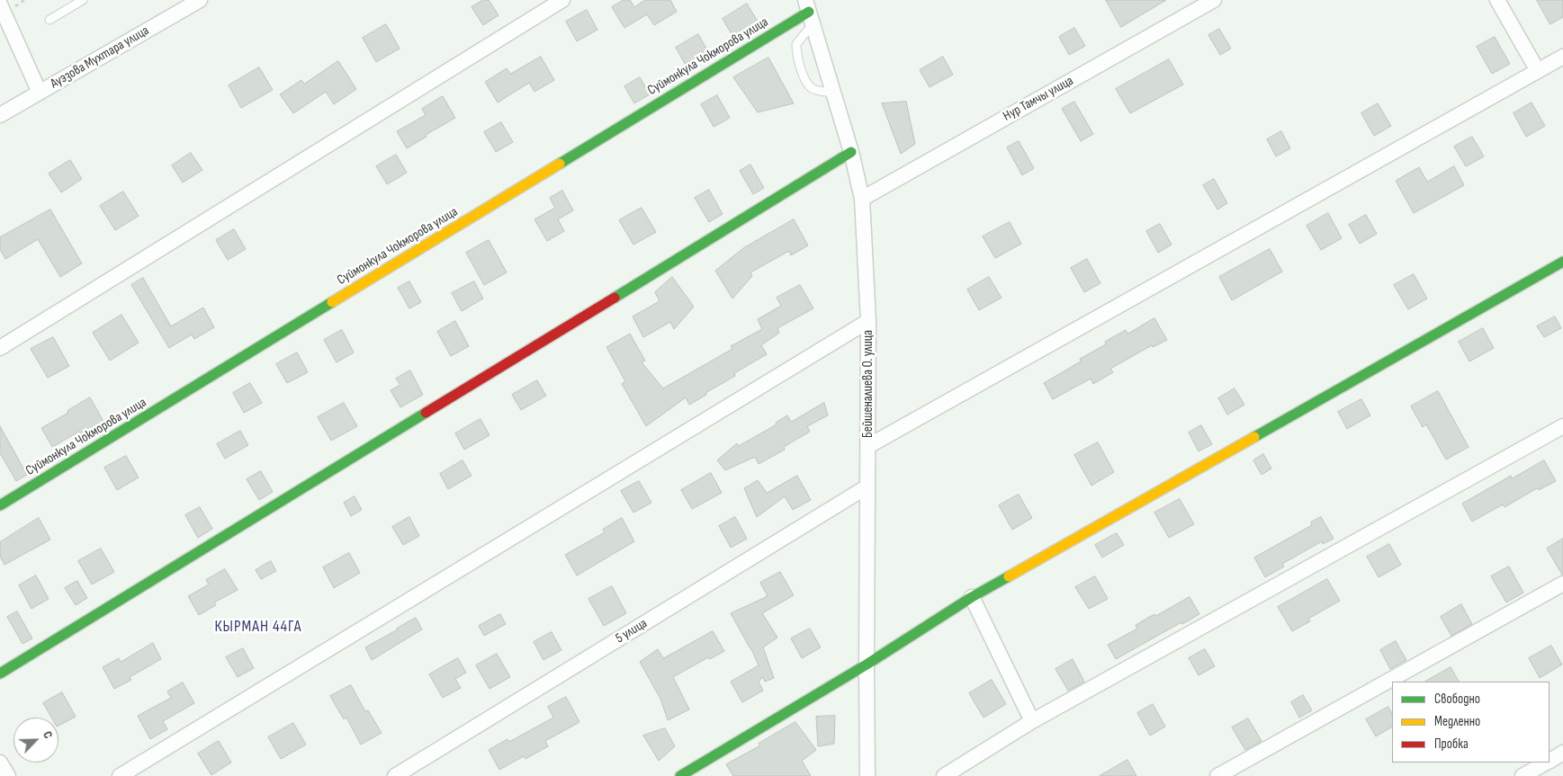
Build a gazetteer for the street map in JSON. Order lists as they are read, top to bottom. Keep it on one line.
{"streets":{"street":["Суймонкула Чокморова улица","Ауэзова Мухтара улица","Нур Тамчы улица","Бейшеналиева О. улица","5 улица"]},"crossings":[["Суймонкула Чокморова улица","Бейшеналиева О. улица"],["Нур Тамчы улица","Бейшеналиева О. улица"],["Бейшеналиева О. улица","5 улица"]],"districts":["КЫРМАН 44ГА"],"legend":["Свободно","Медленно","Пробка"],"north":"top right"}
